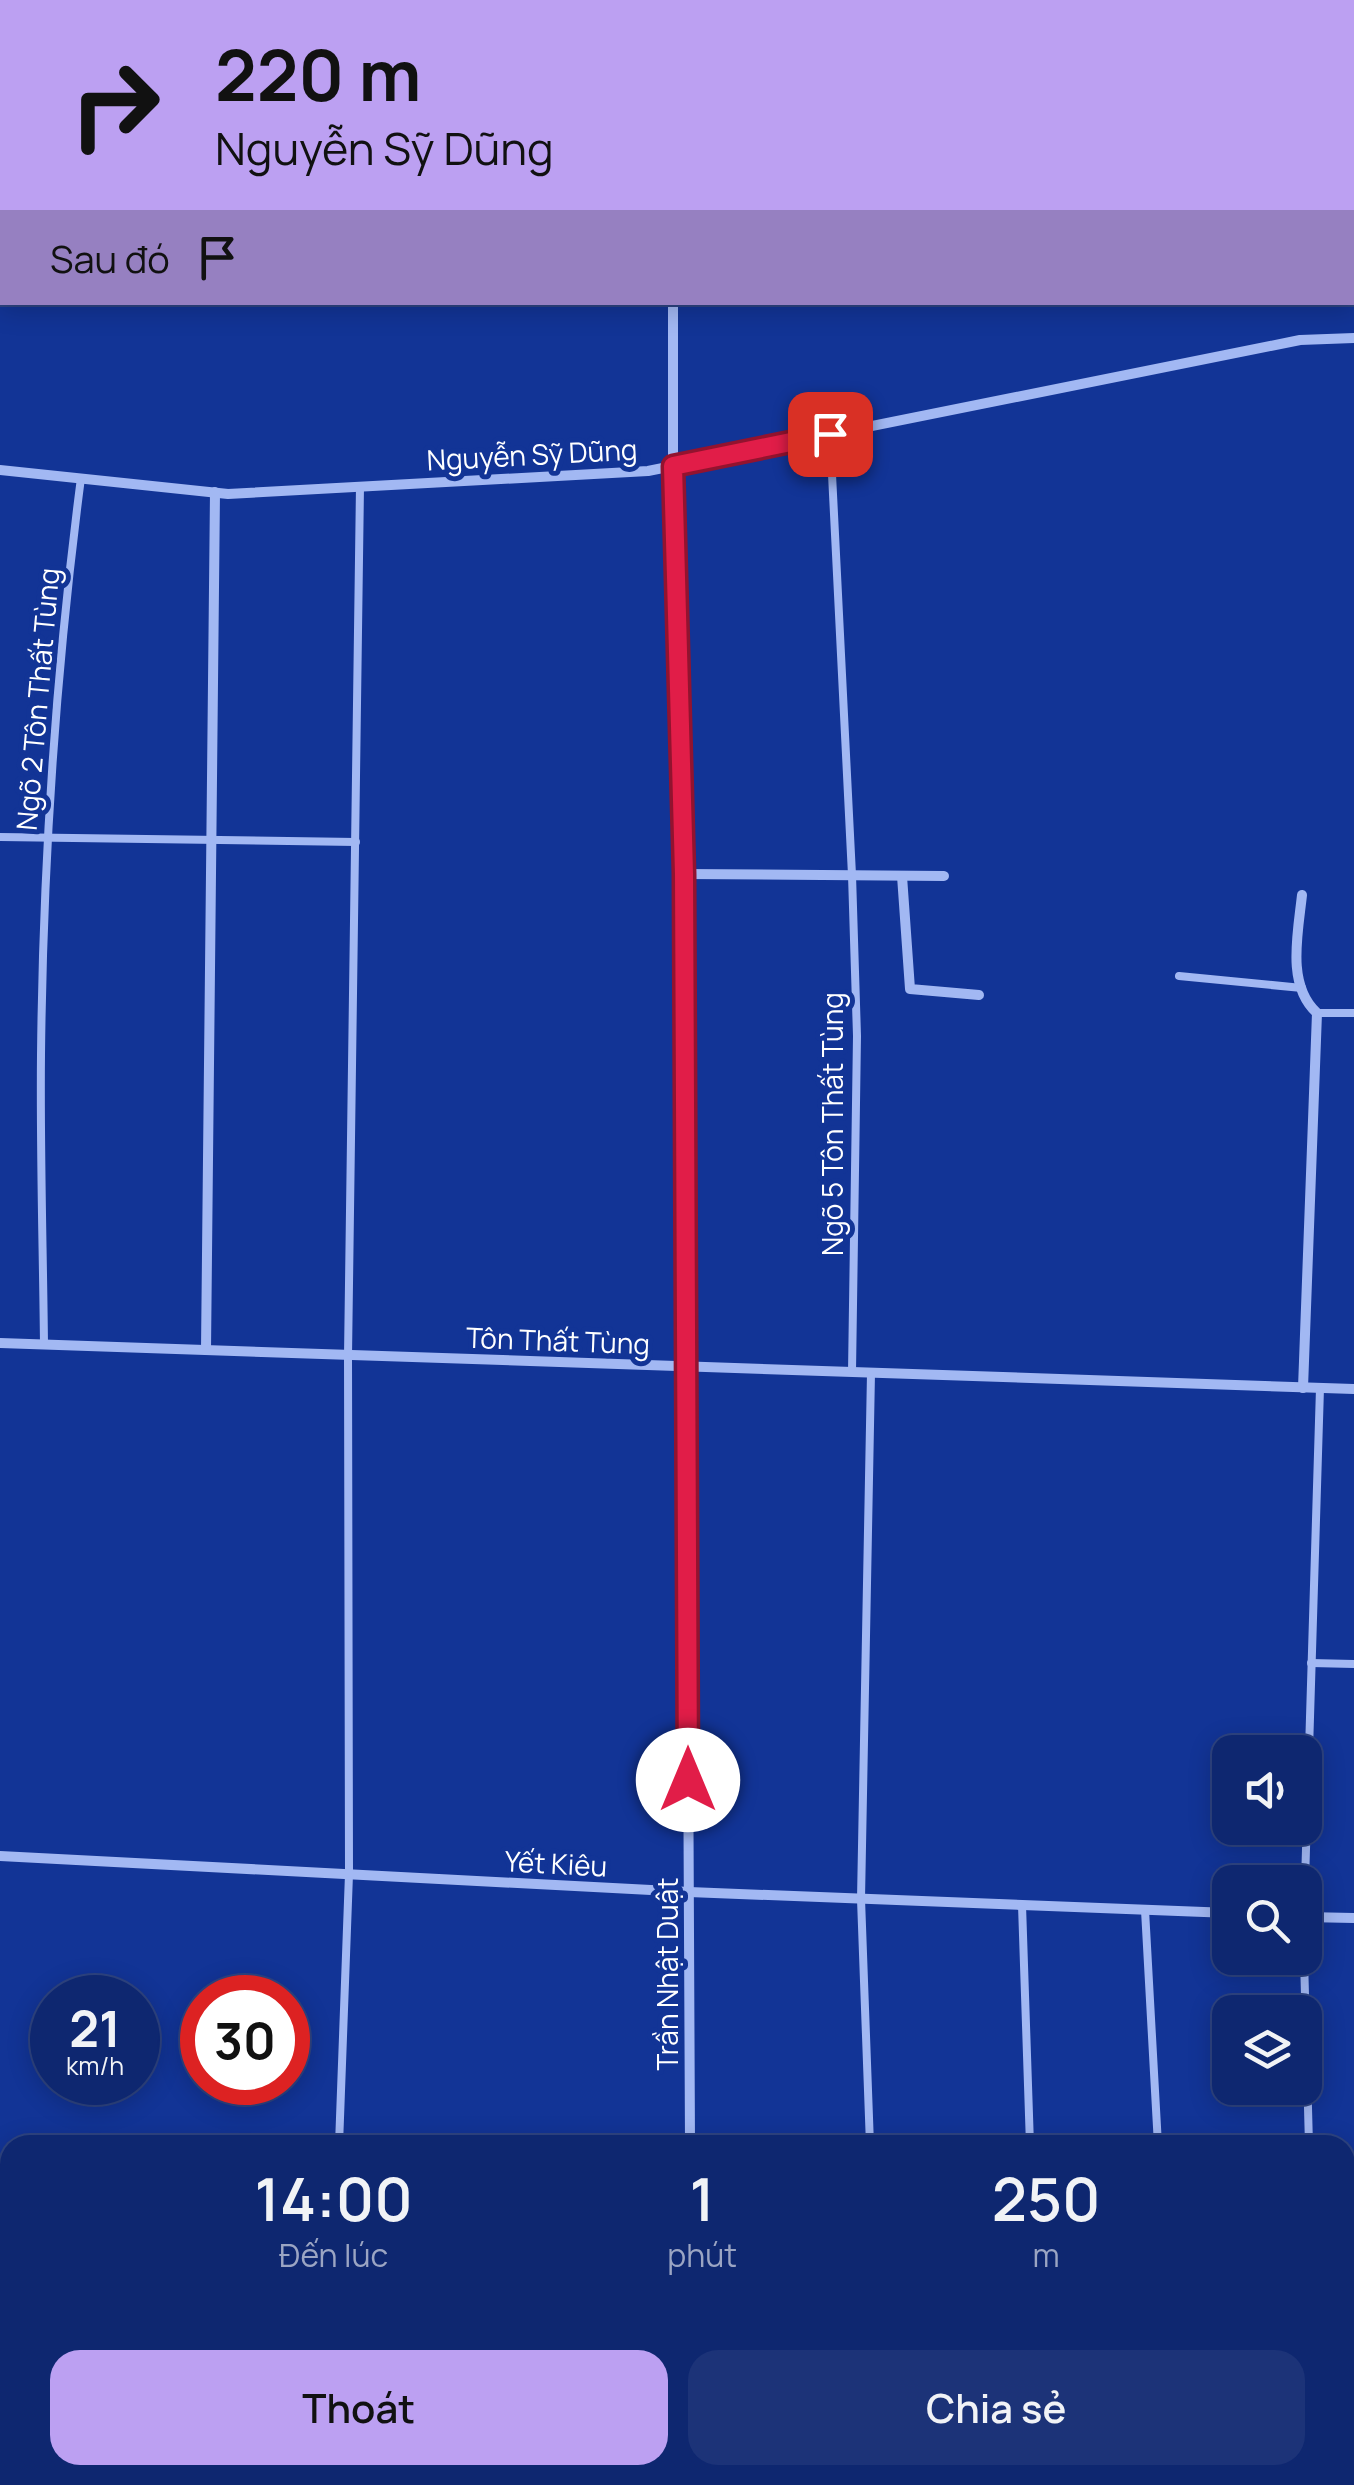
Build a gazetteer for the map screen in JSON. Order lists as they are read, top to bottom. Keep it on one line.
{"streets":{"street":["Nguyễn Sỹ Dũng","Tôn Thất Tùng","Yết Kiêu","Trần Nhật Duật"],"lane":["Ngõ 2 Tôn Thất Tùng","Ngõ 5 Tôn Thất Tùng"]},"crossings":[["Nguyễn Sỹ Dũng","Ngõ 2 Tôn Thất Tùng"],["Nguyễn Sỹ Dũng","Ngõ 5 Tôn Thất Tùng"],["Nguyễn Sỹ Dũng","Trần Nhật Duật"],["Ngõ 2 Tôn Thất Tùng","Tôn Thất Tùng"],["Ngõ 5 Tôn Thất Tùng","Tôn Thất Tùng"],["Tôn Thất Tùng","Trần Nhật Duật"],["Yết Kiêu","Trần Nhật Duật"]],"page":{"turn":["220 m","Nguyễn Sỹ Dũng"],"then":"Sau đó","speed":"21 km/h","limit":"30","eta":["14:00","Đến lúc","1","phút","250","m"],"buttons":["Thoát","Chia sẻ"]}}
